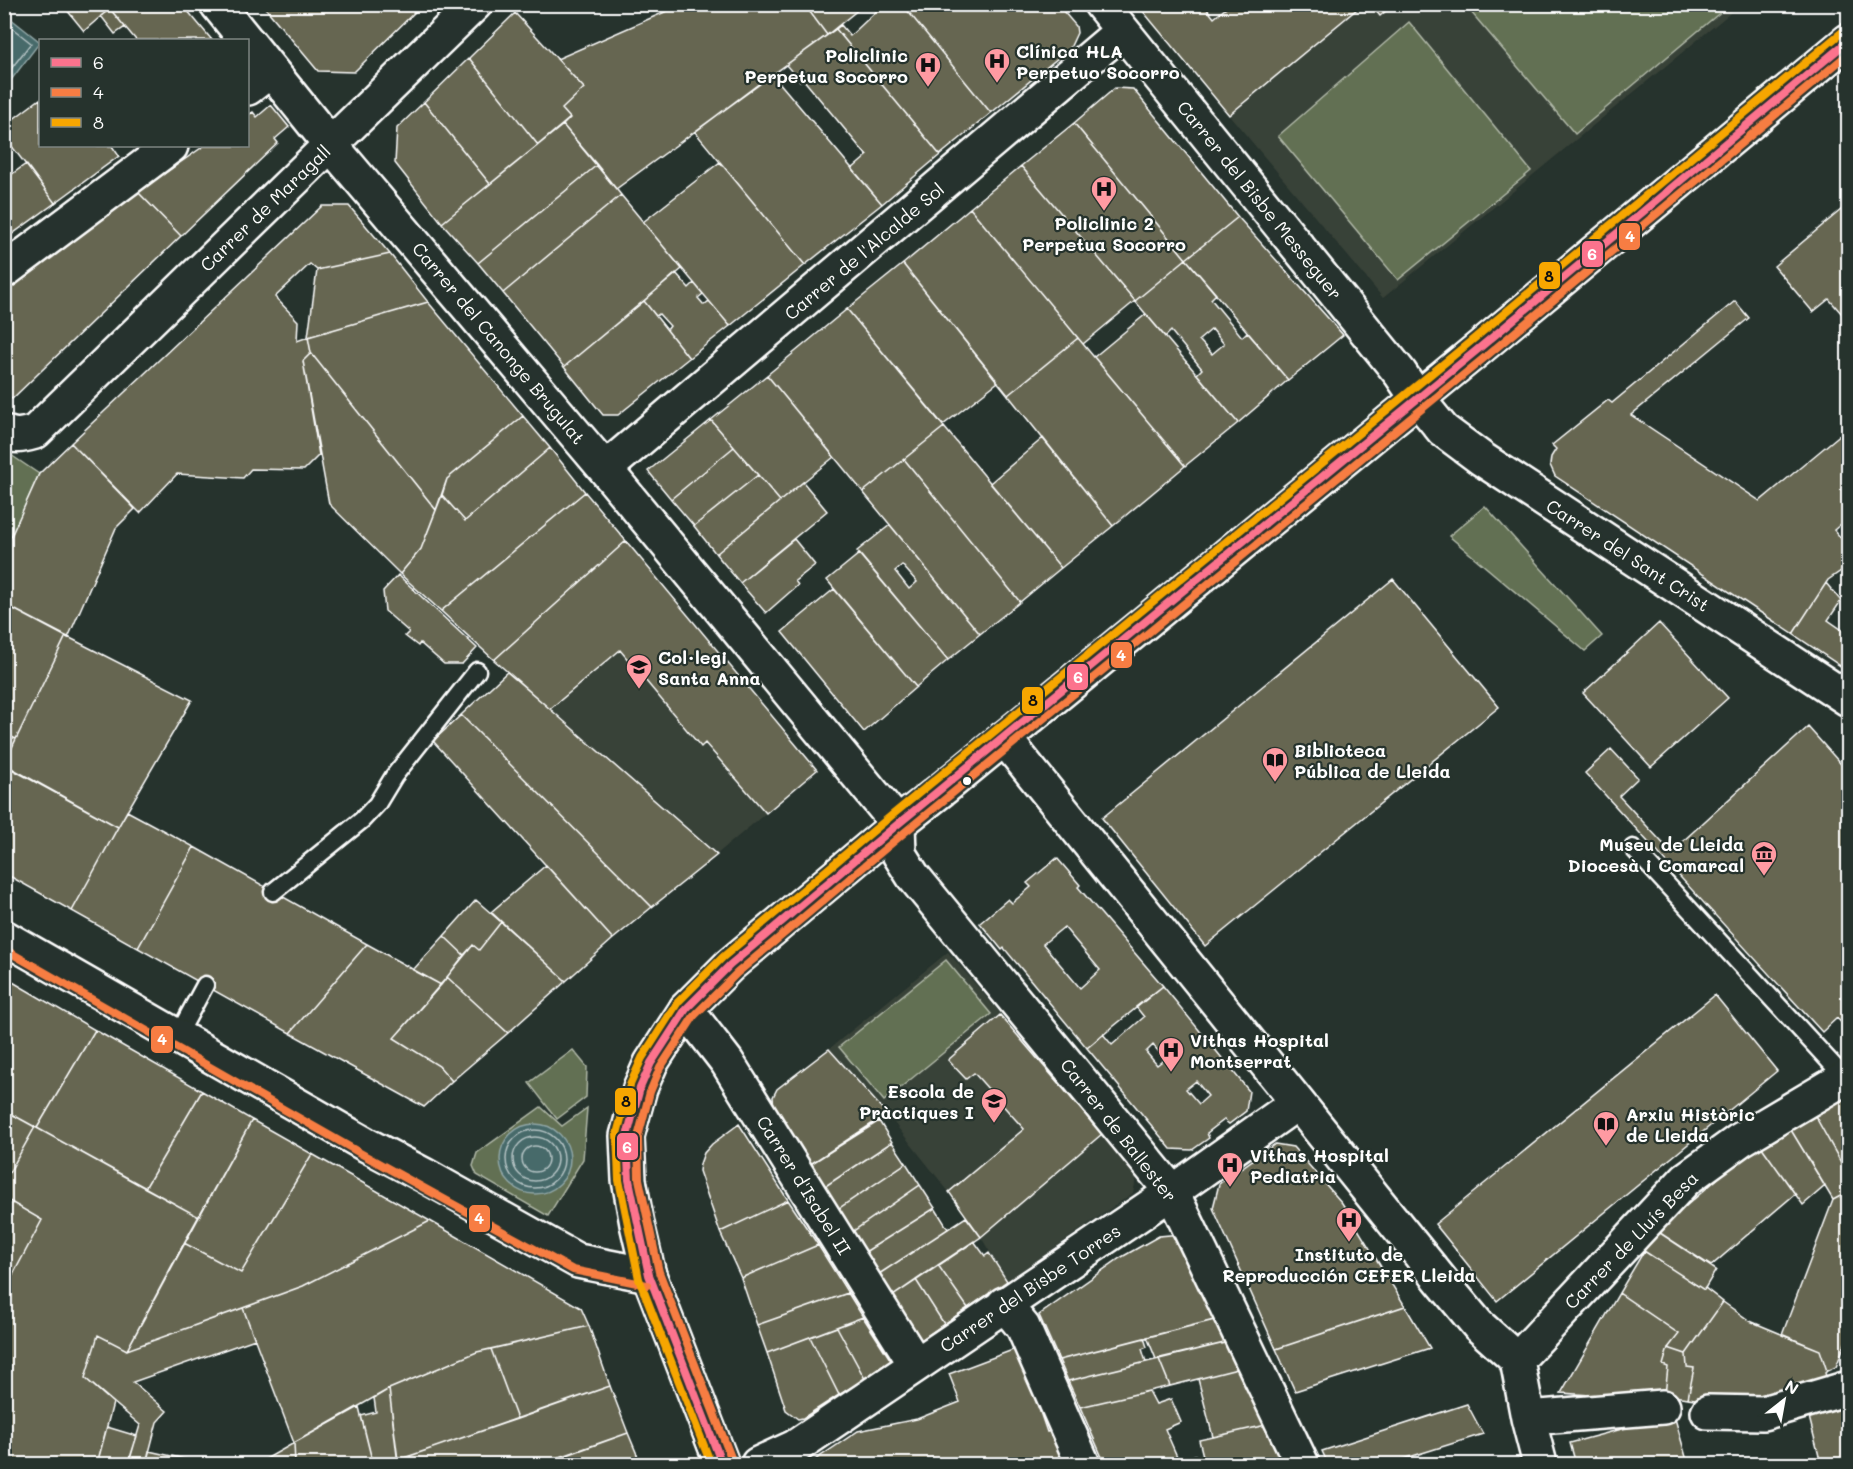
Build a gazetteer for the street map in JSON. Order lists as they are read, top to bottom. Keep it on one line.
{"streets":{"street":["Carrer del Bisbe Messeguer","Carrer de Maragall","Carrer de l'Alcalde Sol","Carrer del Canonge Brugulat","Carrer del Sant Crist","Carrer de Ballester","Carrer d'Isabel II","Carrer de Lluís Besa","Carrer del Bisbe Torres"]},"crossings":[["Carrer del Bisbe Messeguer","Carrer de l'Alcalde Sol"],["Carrer del Bisbe Messeguer","Carrer del Sant Crist"],["Carrer de Maragall","Carrer del Canonge Brugulat"],["Carrer de l'Alcalde Sol","Carrer del Canonge Brugulat"],["Carrer del Canonge Brugulat","Carrer de Ballester"],["Carrer de Ballester","Carrer del Bisbe Torres"],["Carrer d'Isabel II","Carrer del Bisbe Torres"]],"places":{"hospital":["Clínica HLA Perpetuo Socorro","Policlinic Perpetua Socorro","Policlinic 2 Perpetua Socorro","Vithas Hospital Montserrat","Vithas Hospital Pediatria","Instituto de Reproducción CEFER Lleida"],"school or university":["Col·legi Santa Anna","Escola de Pràctiques I"],"library":["Biblioteca Pública de Lleida","Arxiu Històric de Lleida"],"museum":["Museu de Lleida Diocesà i Comarcal"]},"lines":["transit line 8","transit line 6","transit line 4"],"legend":["6","4","8"],"north":"top right"}
